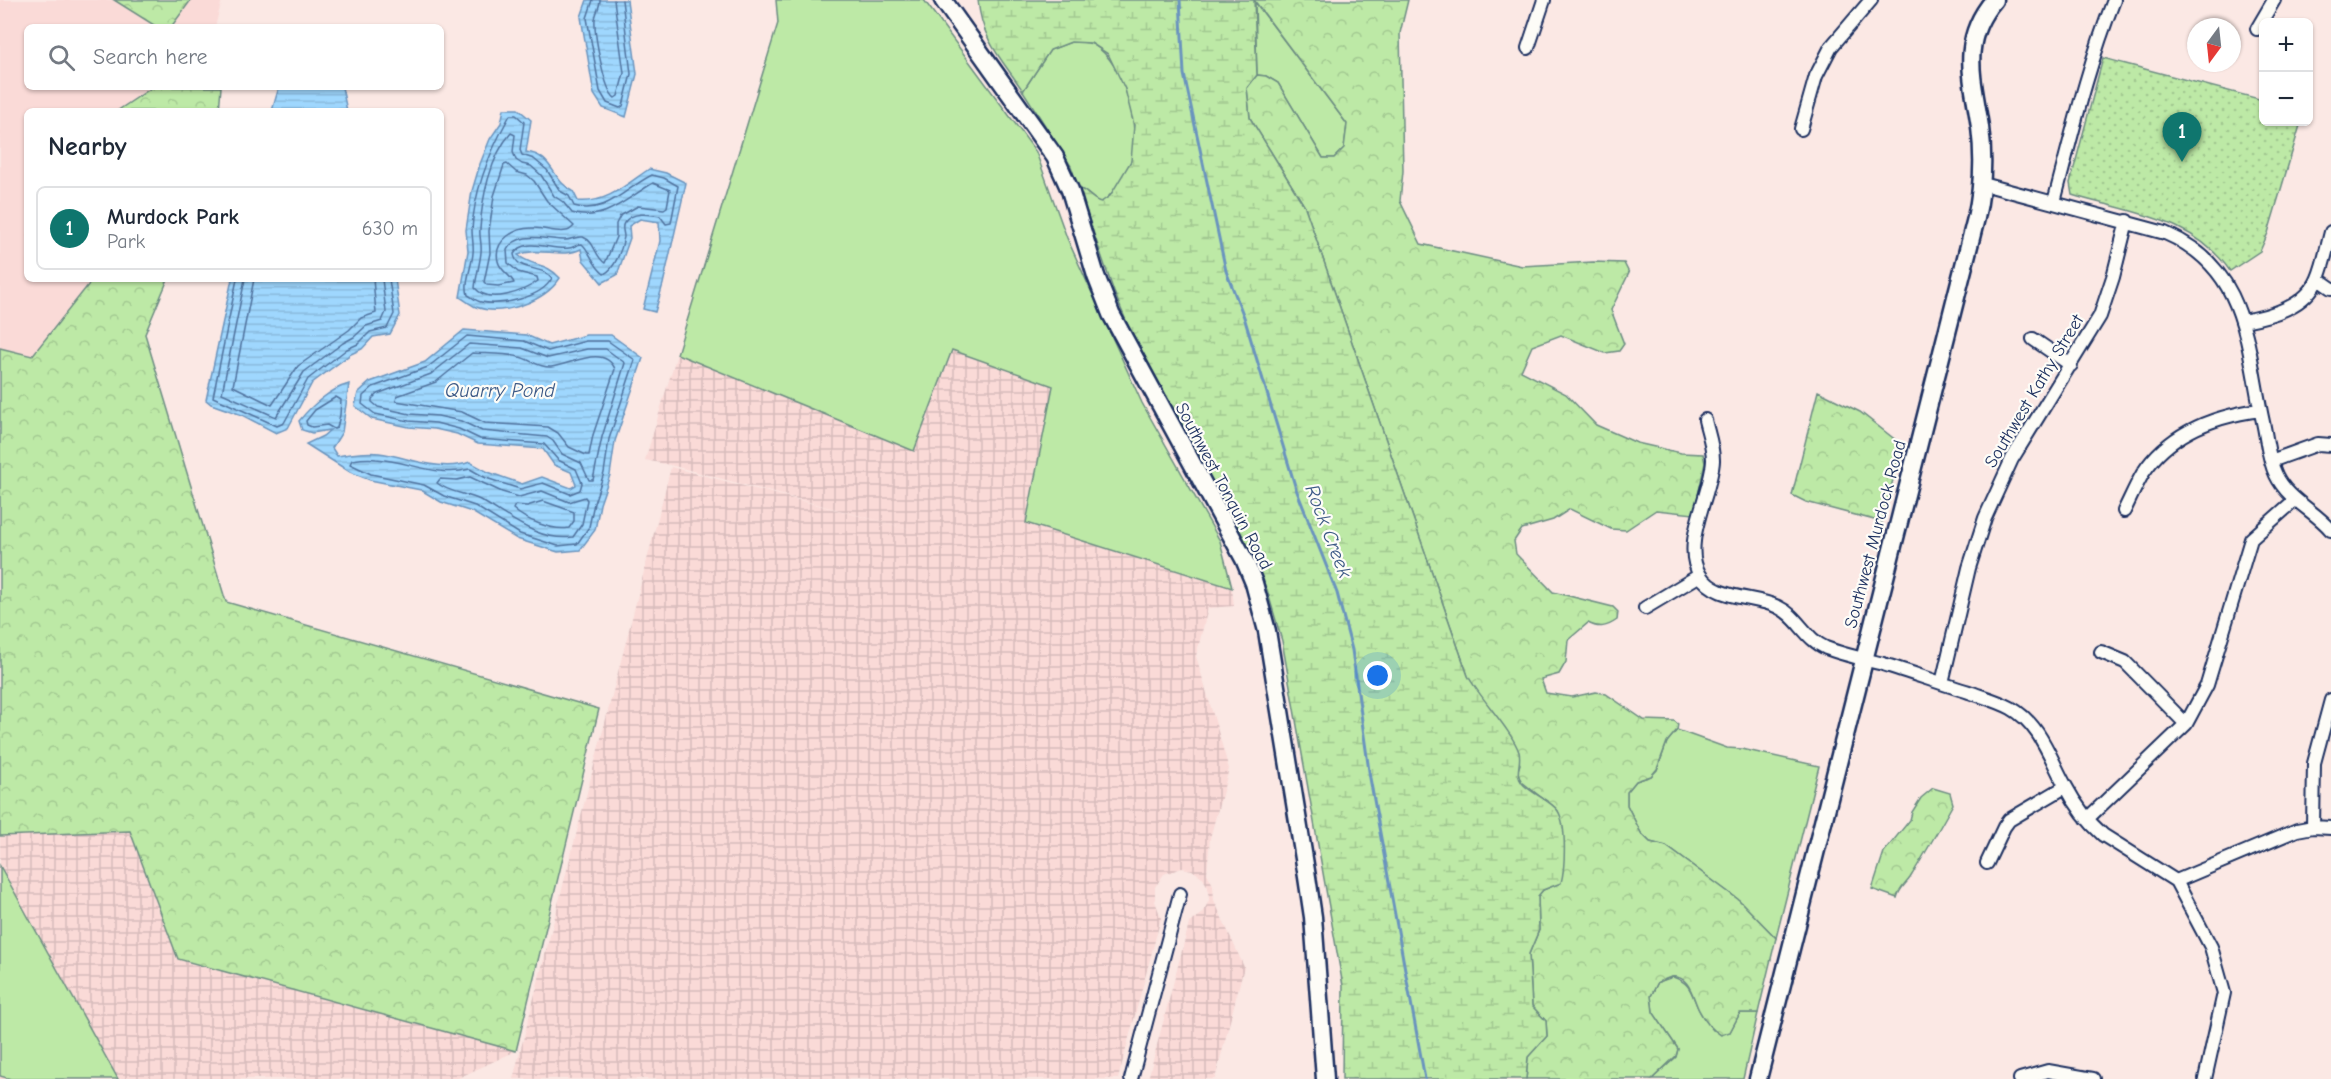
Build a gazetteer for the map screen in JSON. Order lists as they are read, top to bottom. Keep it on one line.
{"streets":{"main road":["Southwest Tonquin Road","Southwest Murdock Road"],"street":["Southwest Kathy Street"]},"water":["Quarry Pond","Rock Creek"],"north":"bottom","page":{"map_buttons":["+","−"],"search":"Search here","heading":"Nearby","pins":"1","list":[{"mark":"1","name":"Murdock Park","note":"Park","value":"630 m"}]}}
